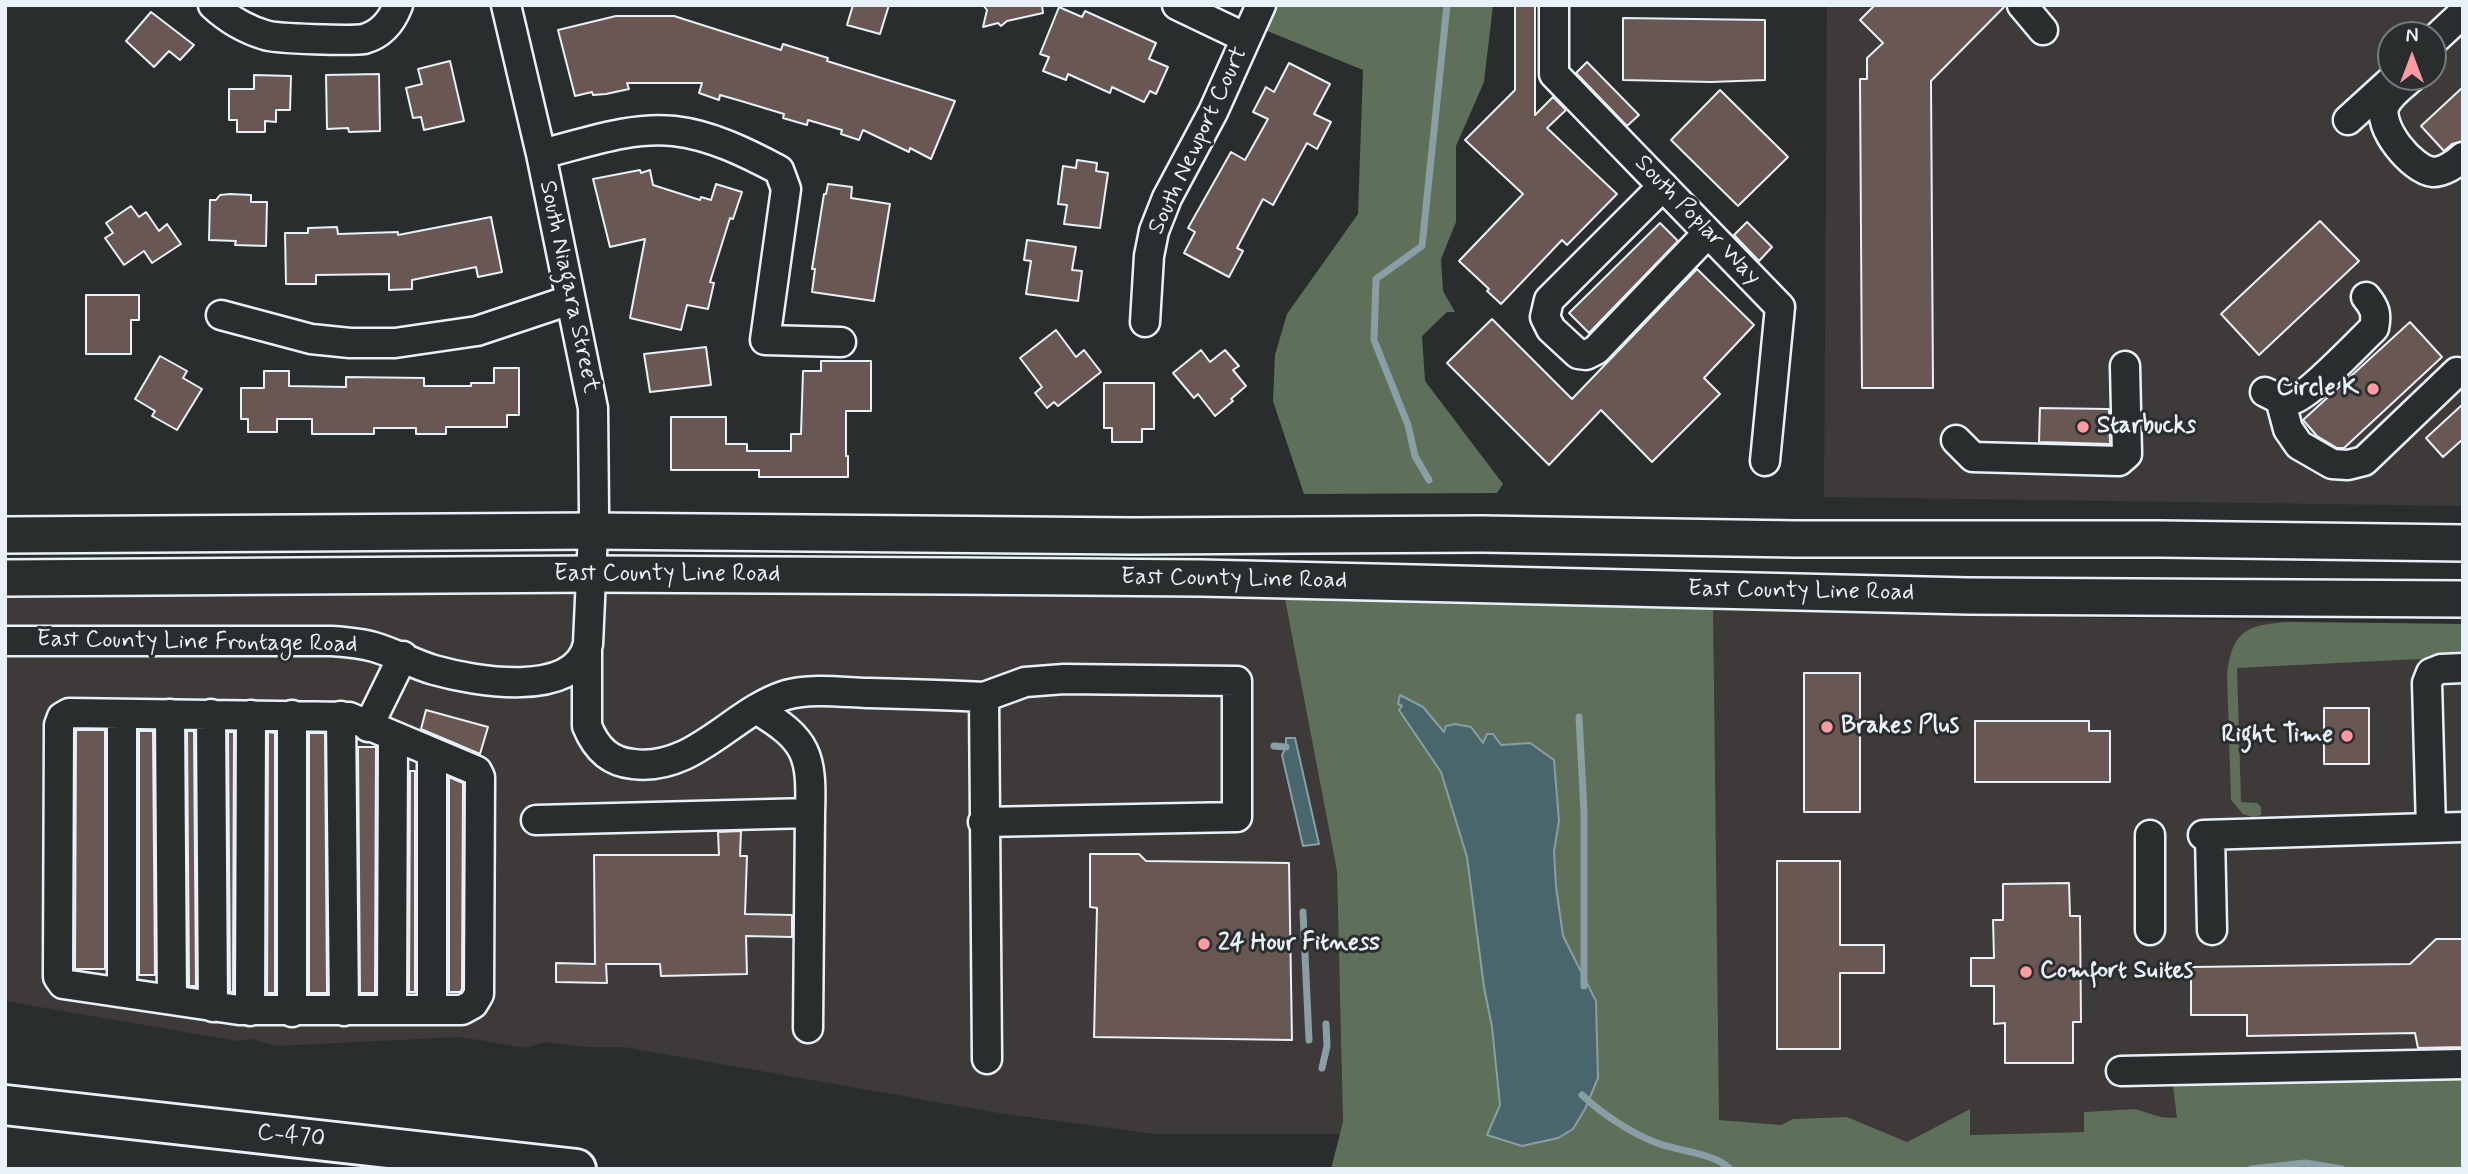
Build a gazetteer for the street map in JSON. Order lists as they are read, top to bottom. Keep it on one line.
{"streets":{"highway":["C-470"],"main road":["East County Line Road"],"street":["South Newport Court","South Poplar Way","South Niagara Street","East County Line Frontage Road"]},"crossings":[["South Niagara Street","East County Line Road"]],"places":["Circle K","Starbucks","Brakes Plus","Right Time","24 Hour Fitness","Comfort Suites"],"north":"top"}
